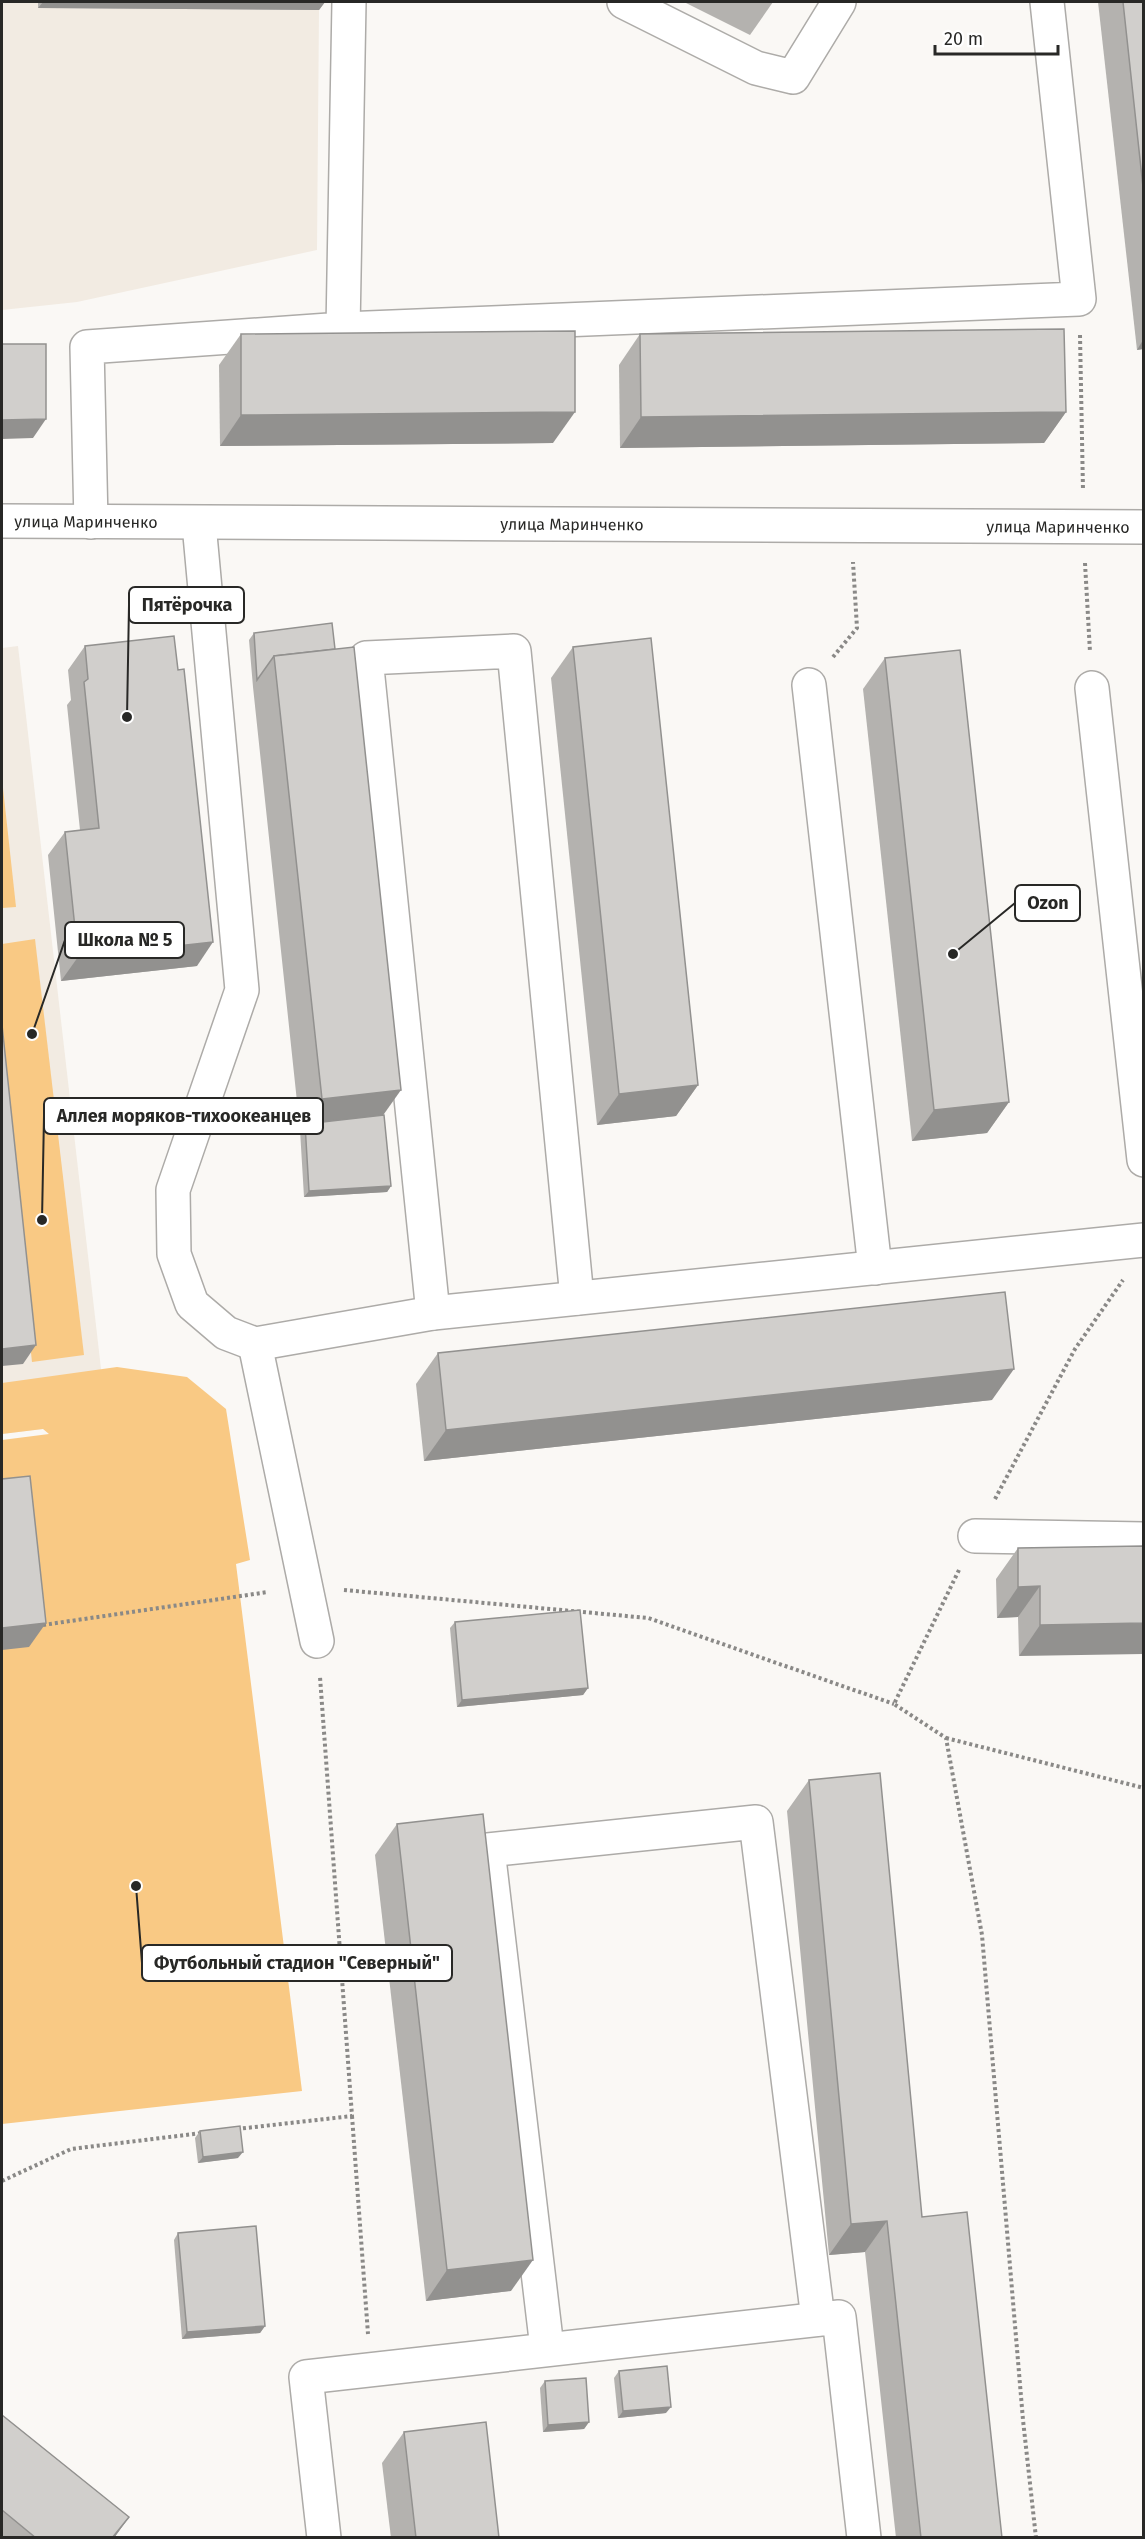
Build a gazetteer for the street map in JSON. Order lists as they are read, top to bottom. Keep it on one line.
{"streets":{"street":["улица Маринченко"]},"places":["Пятёрочка","Ozon","Школа № 5","Аллея моряков-тихоокеанцев","Футбольный стадион \"Северный\""],"scale_bar":"20 m"}
